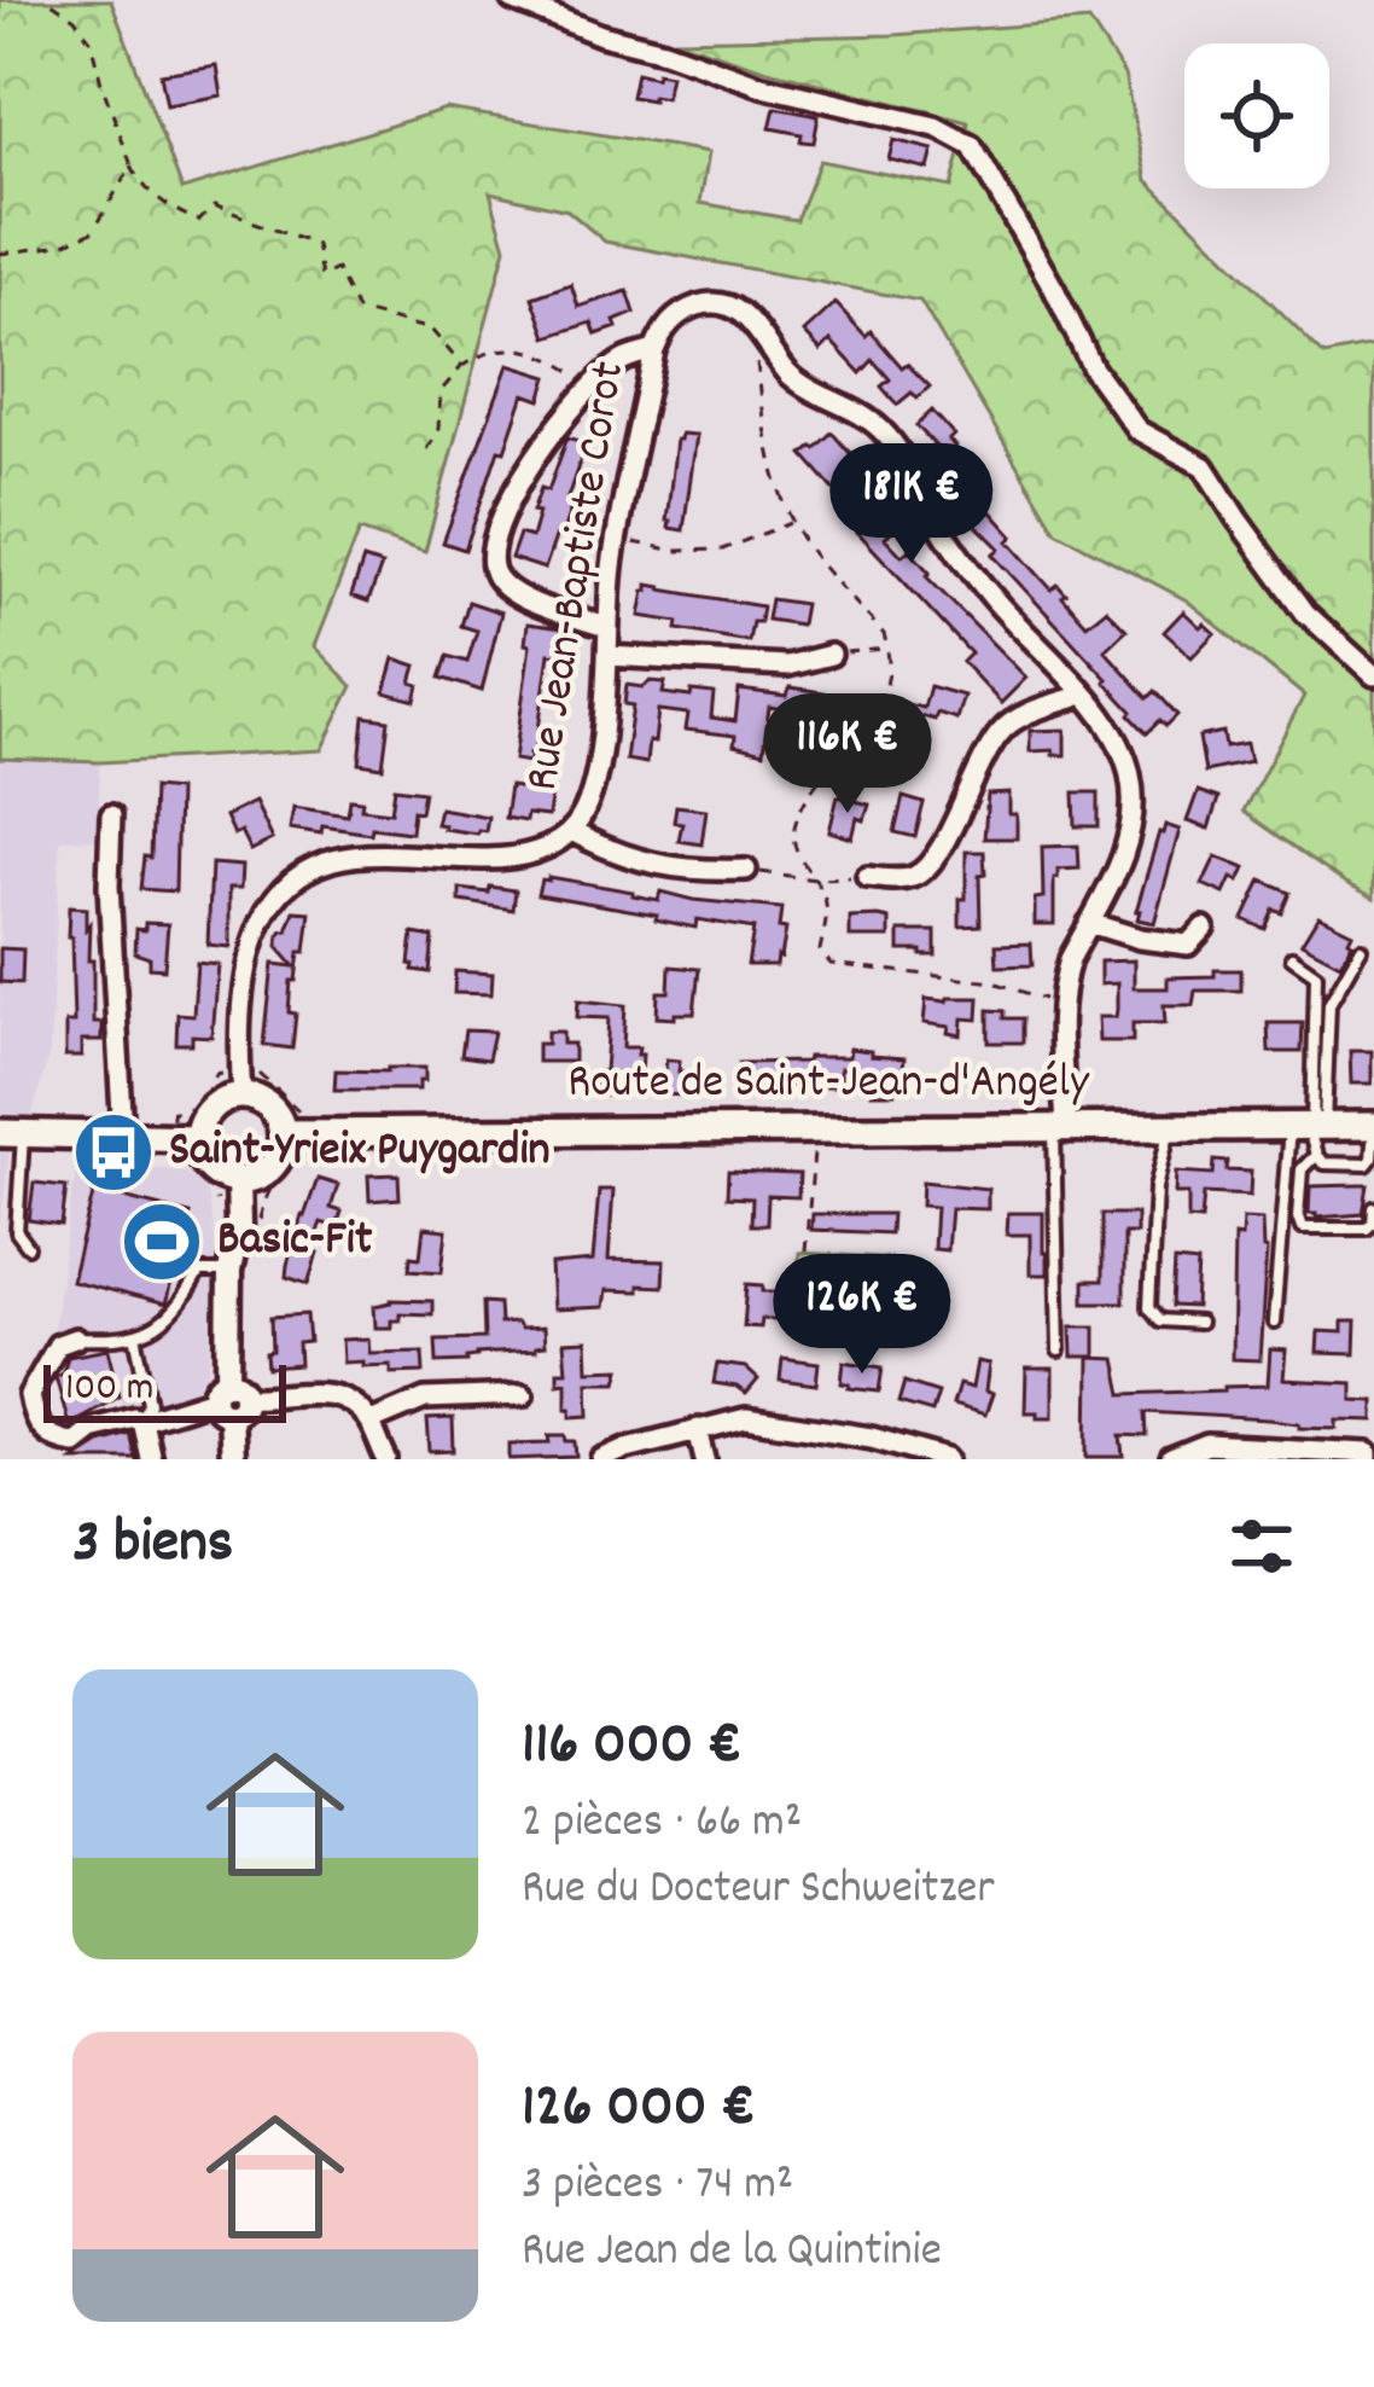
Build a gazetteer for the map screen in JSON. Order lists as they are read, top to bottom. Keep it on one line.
{"streets":{"main road":["Route de Saint-Jean-d'Angély"],"street":["Rue Jean-Baptiste Corot"]},"places":{"bus stop":["Saint-Yrieix Puygardin"],"sports":["Basic-Fit"]},"scale_bar":"100 m","page":{"price":["181K €","116K €","126K €"],"scale":"100 m","heading":"3 biens","list":[{"name":"116 000 €","note":"2 pièces · 66 m² · Rue du Docteur Schweitzer"},{"name":"126 000 €","note":"3 pièces · 74 m² · Rue Jean de la Quintinie"}]}}
